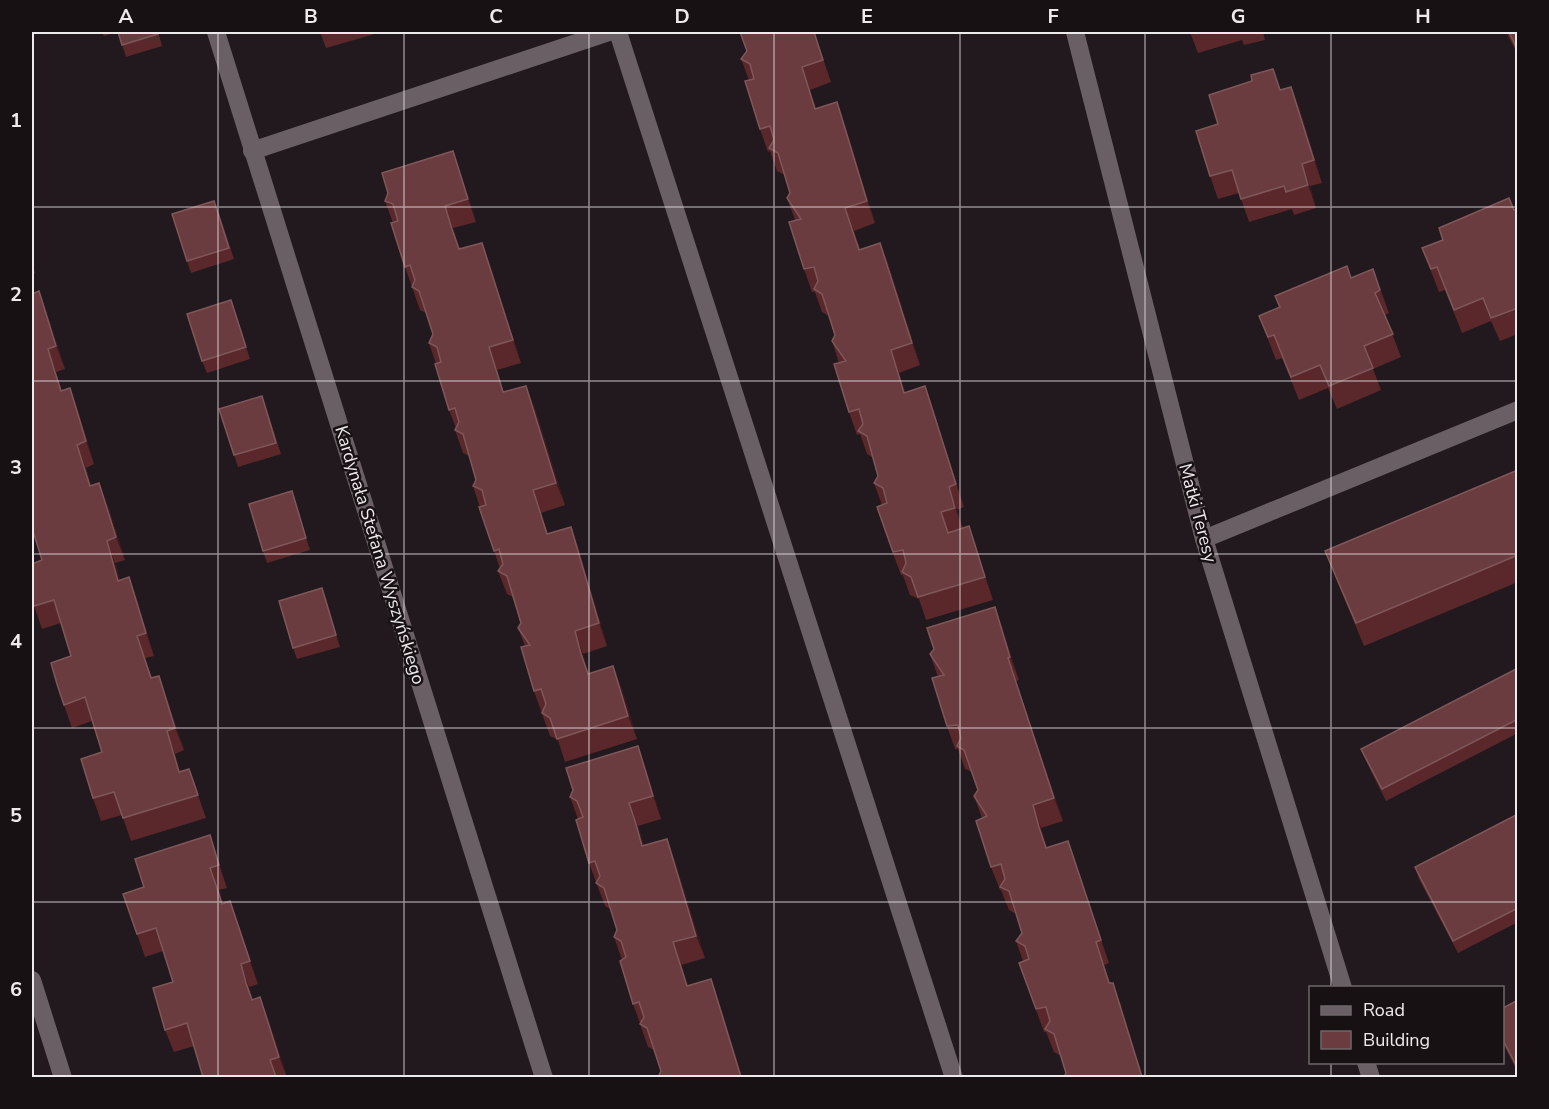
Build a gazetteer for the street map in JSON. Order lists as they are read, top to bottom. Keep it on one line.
{"streets":{"street":["Matki Teresy","Kardynała Stefana Wyszyńskiego"]},"legend":["Road","Building"],"grid":{"columns":["A","B","C","D","E","F","G","H"],"rows":["1","2","3","4","5","6"]}}
